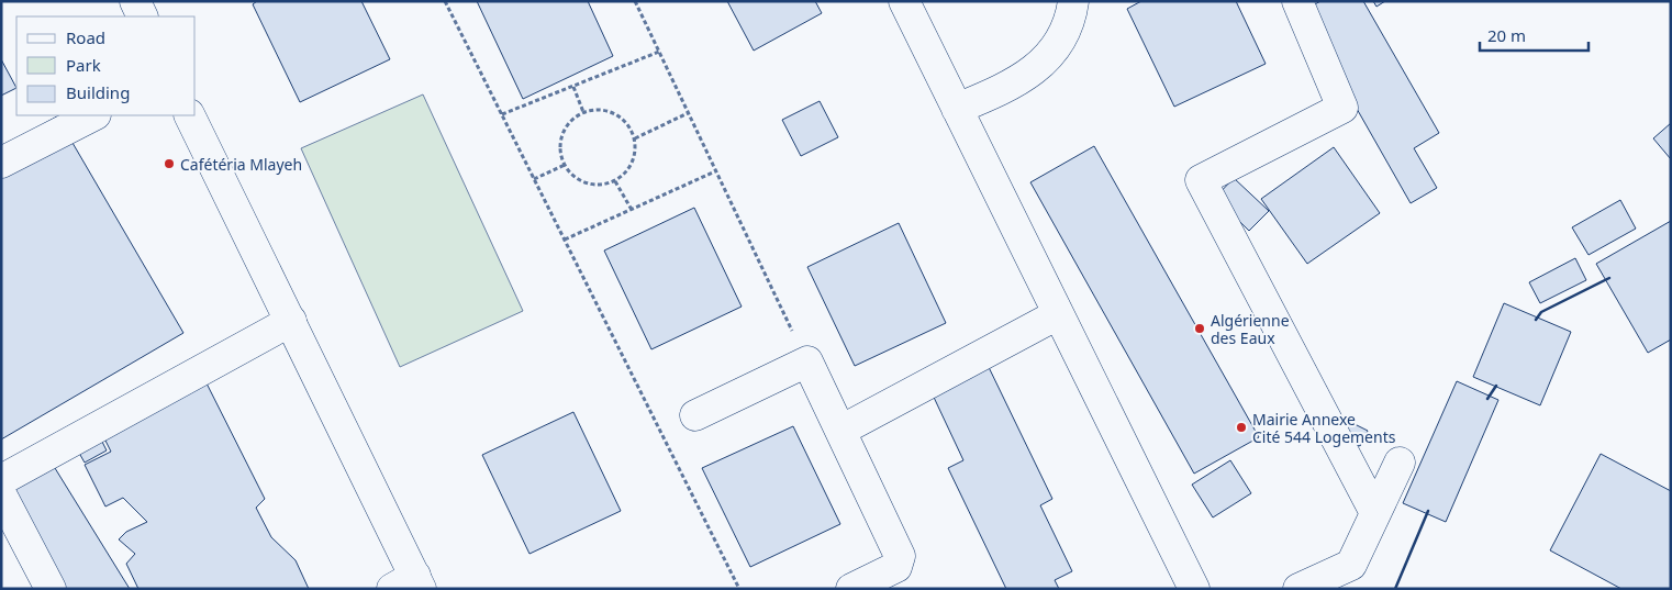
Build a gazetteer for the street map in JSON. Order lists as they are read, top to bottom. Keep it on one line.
{"places":["Cafétéria Mlayeh","Algérienne des Eaux","Mairie Annexe Cité 544 Logements"],"legend":["Road","Park","Building"],"scale_bar":"20 m"}
